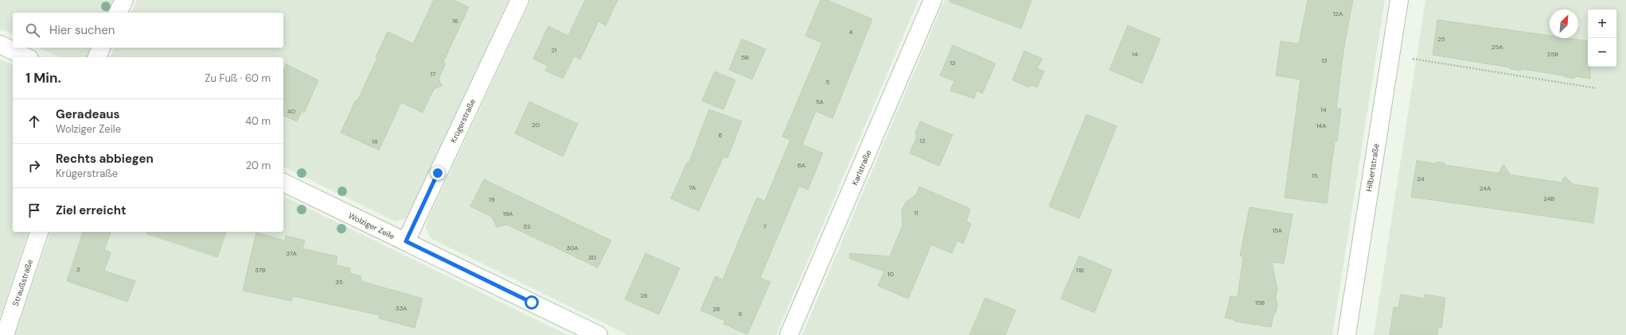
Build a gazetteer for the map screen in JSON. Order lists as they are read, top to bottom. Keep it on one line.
{"streets":{"street":["Krügerstraße","Karlstraße","Hilbertstraße","Wolziger Zeile","Straußstraße"]},"crossings":[["Krügerstraße","Wolziger Zeile"]],"house_numbers":["12A","16","4","25","25A","21","14","25B","5B","13","13","17","5","5A","14","40","20","14A","6","12","18","6A","15","24","7A","24A","24B","19","11","19A","32","7","15A","30A","37A","30","3","37B","11B","10","35","28","15B","33A","26","8"],"north":"top right","page":{"map_buttons":["+","−"],"search":"Hier suchen","heading":["1 Min.","Zu Fuß · 60 m"],"list":[["Geradeaus","Wolziger Zeile","40 m"],["Rechts abbiegen","Krügerstraße","20 m"],"Ziel erreicht"]}}
